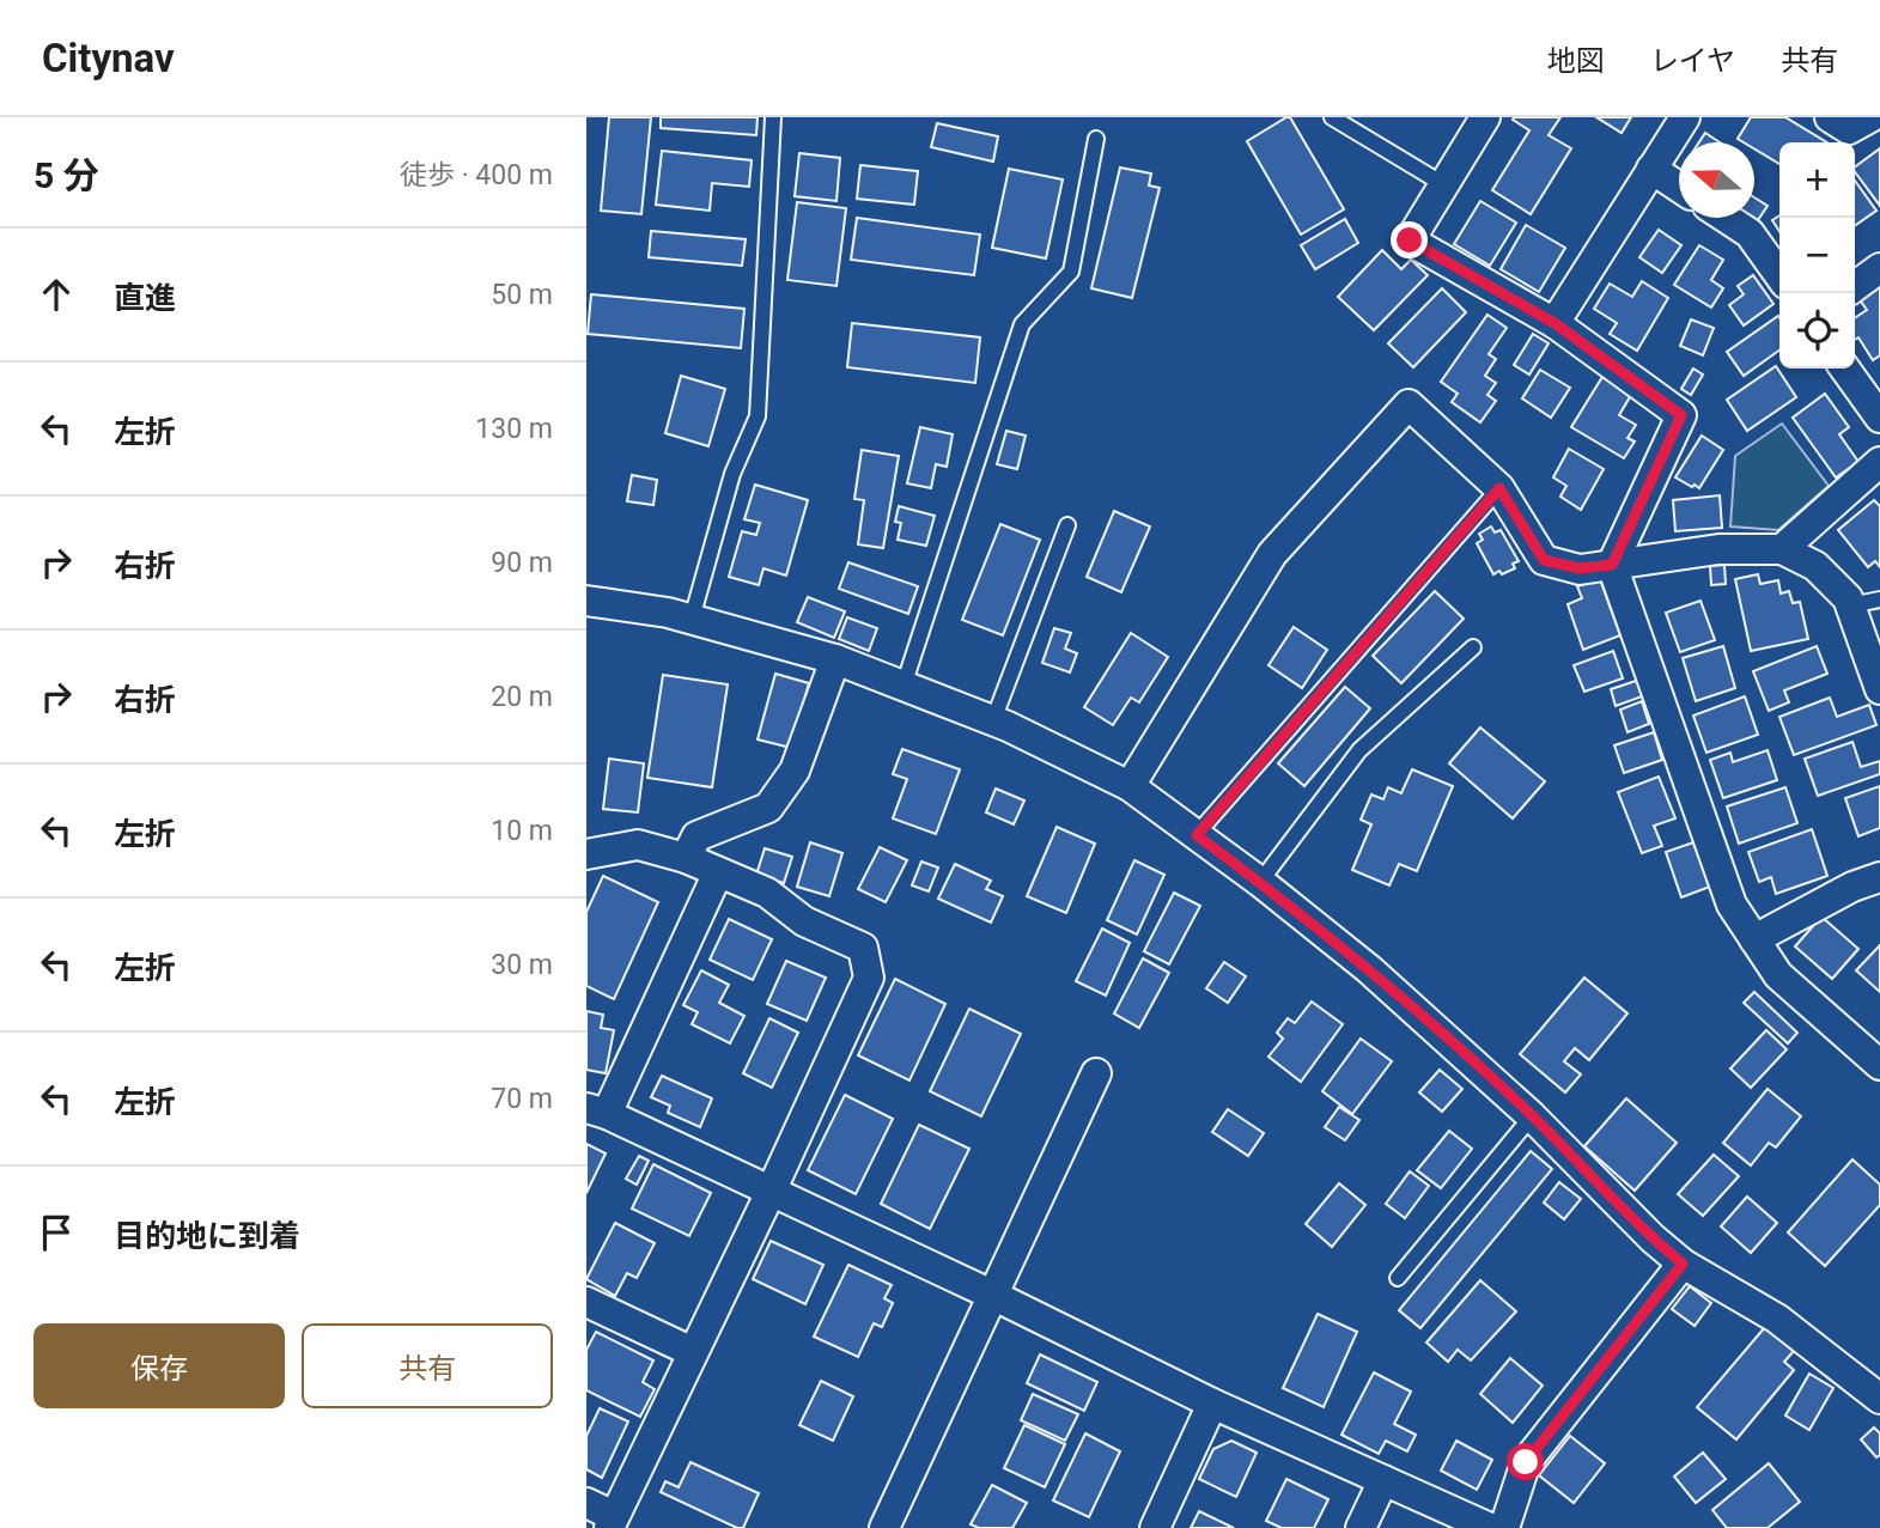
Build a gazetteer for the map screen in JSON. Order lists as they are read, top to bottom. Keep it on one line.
{"north":"left","page":{"header":"Citynav","nav":["地図","レイヤ","共有"],"heading":["5 分","徒歩 · 400 m"],"map_buttons":["+","−"],"list":[["直進","50 m"],["左折","130 m"],["右折","90 m"],["右折","20 m"],["左折","10 m"],["左折","30 m"],["左折","70 m"],"目的地に到着"],"buttons":["保存","共有"]}}
